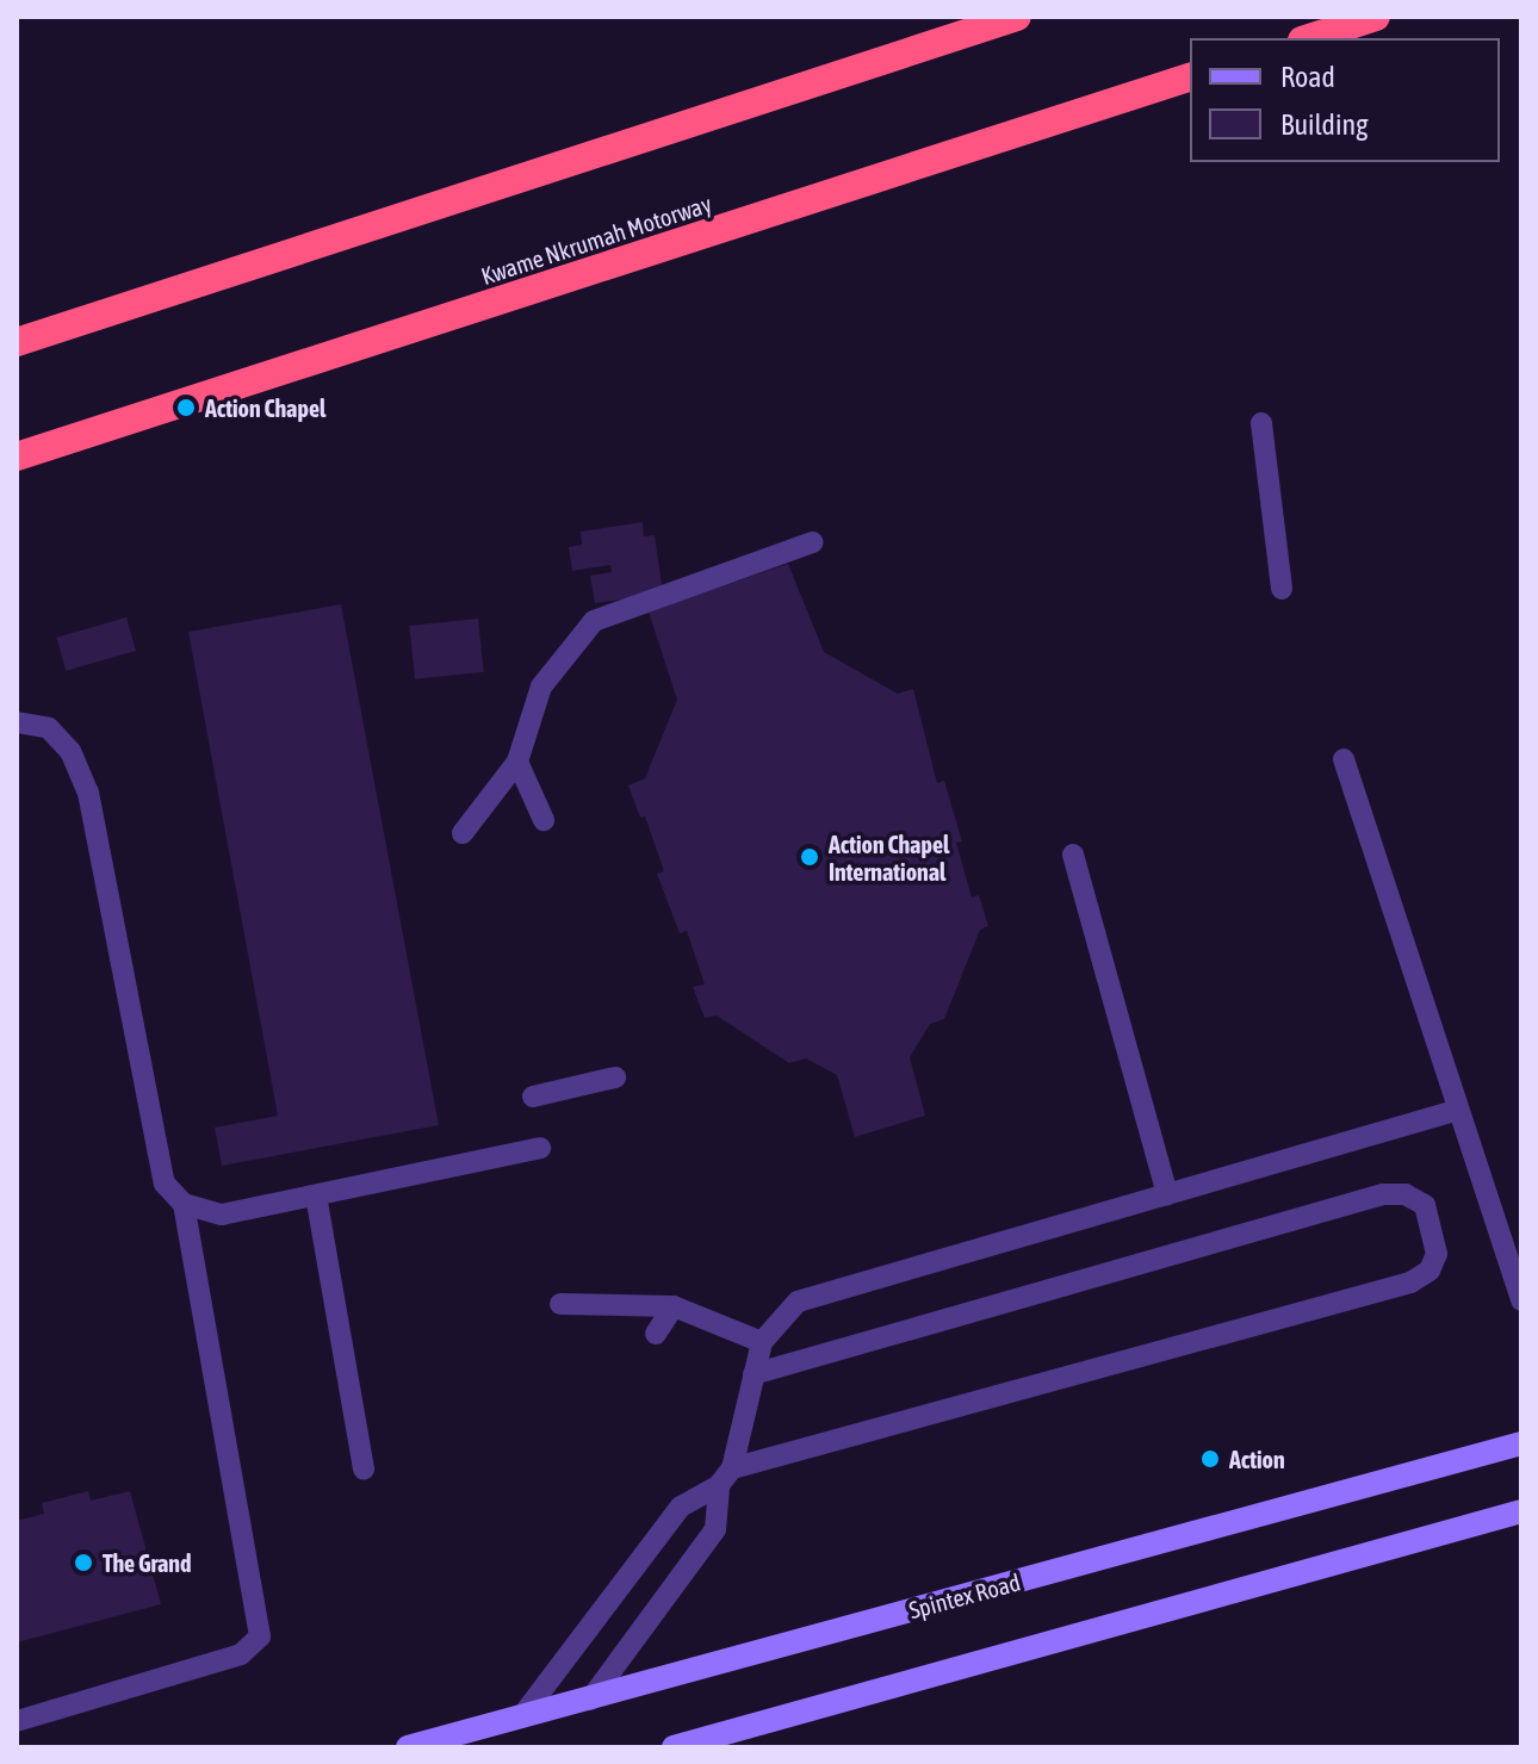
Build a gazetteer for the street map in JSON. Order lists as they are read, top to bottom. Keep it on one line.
{"streets":{"highway":["Kwame Nkrumah Motorway"],"main road":["Spintex Road"]},"places":["Action Chapel","Action Chapel International","Action","The Grand"],"legend":["Road","Building"]}
